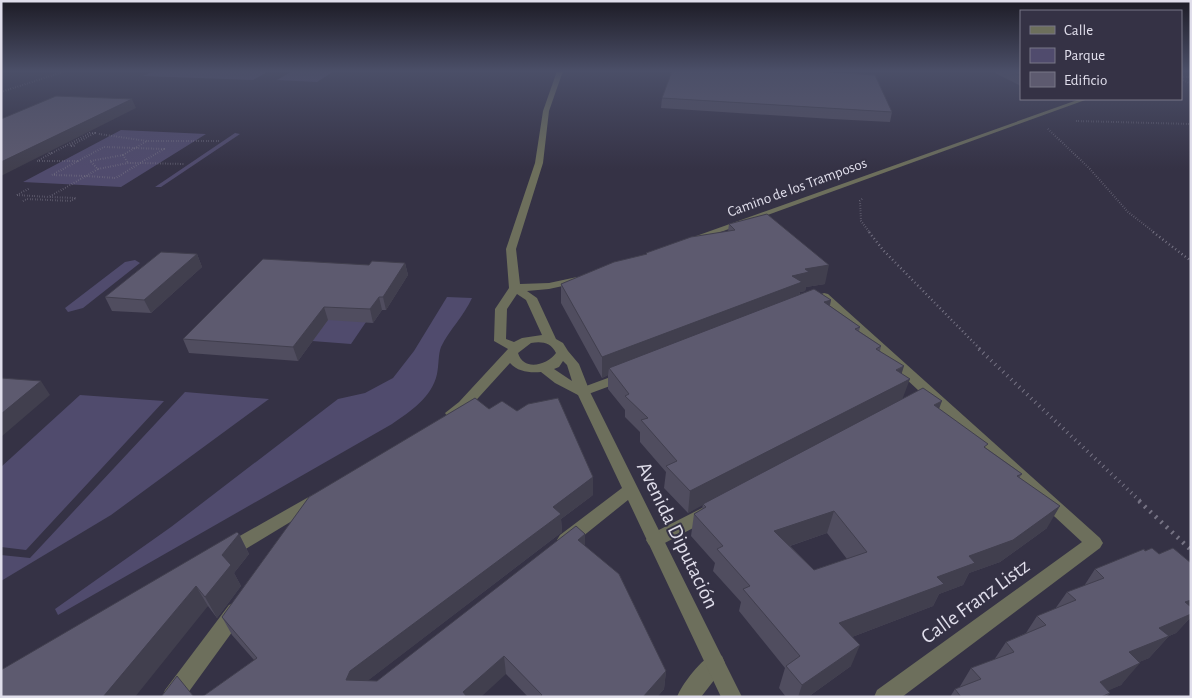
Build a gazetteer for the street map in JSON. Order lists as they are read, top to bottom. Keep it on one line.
{"streets":{"street":["Camino de los Tramposos","Avenida Diputación","Calle Franz Listz"]},"legend":["Calle","Parque","Edificio"]}
